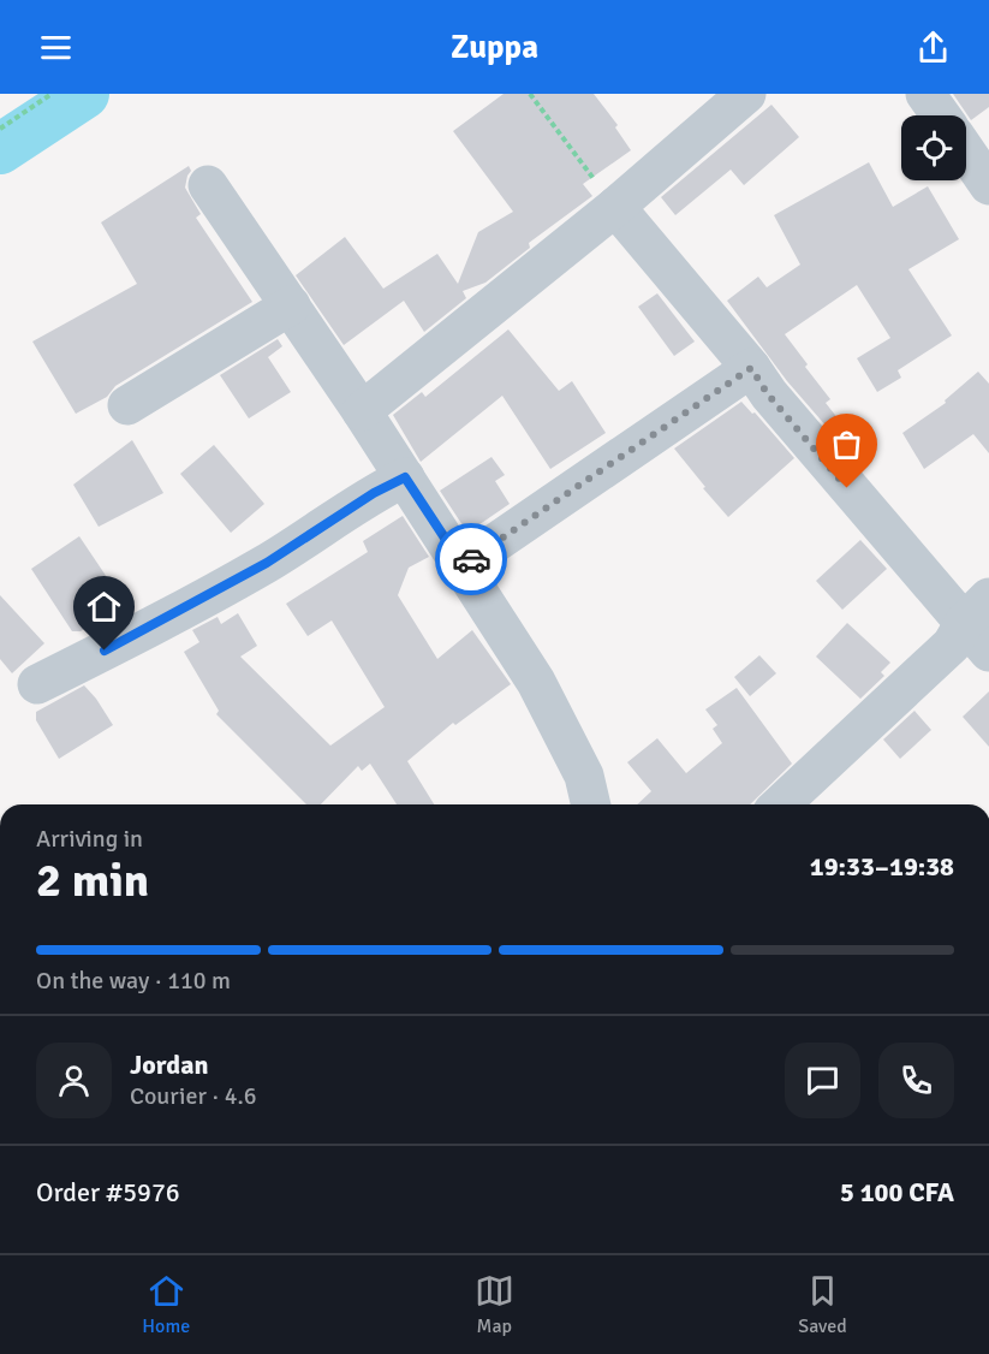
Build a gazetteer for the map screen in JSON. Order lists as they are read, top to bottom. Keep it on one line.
{"page":{"header":"Zuppa","heading":["2 min","Arriving in","19:33–19:38"],"panel":["Jordan","Courier · 4.6","Order #5976","5 100 CFA"],"bar":"On the way · 110 m","tabs":["Home","Map","Saved"]}}
